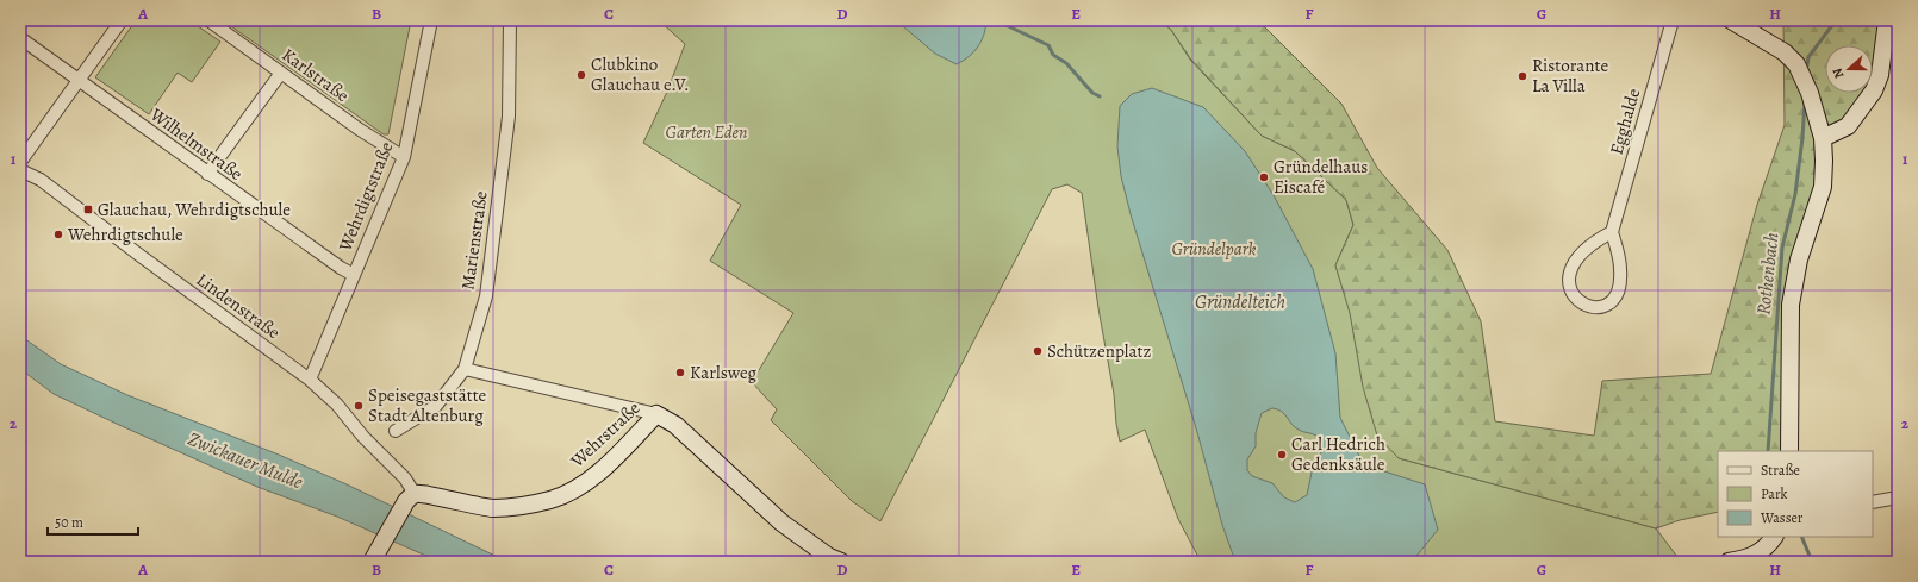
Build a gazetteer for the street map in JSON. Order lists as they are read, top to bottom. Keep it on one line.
{"streets":{"street":["Karlstraße","Egghalde","Wilhelmstraße","Wehrdigtstraße","Marienstraße","Lindenstraße","Wehrstraße"]},"crossings":[["Karlstraße","Wehrdigtstraße"],["Wilhelmstraße","Wehrdigtstraße"],["Wehrdigtstraße","Lindenstraße"],["Marienstraße","Wehrstraße"],["Lindenstraße","Wehrstraße"]],"water":["Rothenbach","Gründelteich","Zwickauer Mulde"],"parks":["Garten Eden","Gründelpark"],"places":{"other":["Clubkino Glauchau e.V.","Ristorante La Villa","Gründelhaus Eiscafé","Wehrdigtschule","Schützenplatz","Karlsweg","Speisegaststätte Stadt Altenburg","Carl Hedrich Gedenksäule"],"transit":["Glauchau, Wehrdigtschule"]},"legend":["Straße","Park","Wasser"],"scale_bar":"50 m","north":"left","grid":{"columns":["A","B","C","D","E","F","G","H"],"rows":["1","2"]}}
